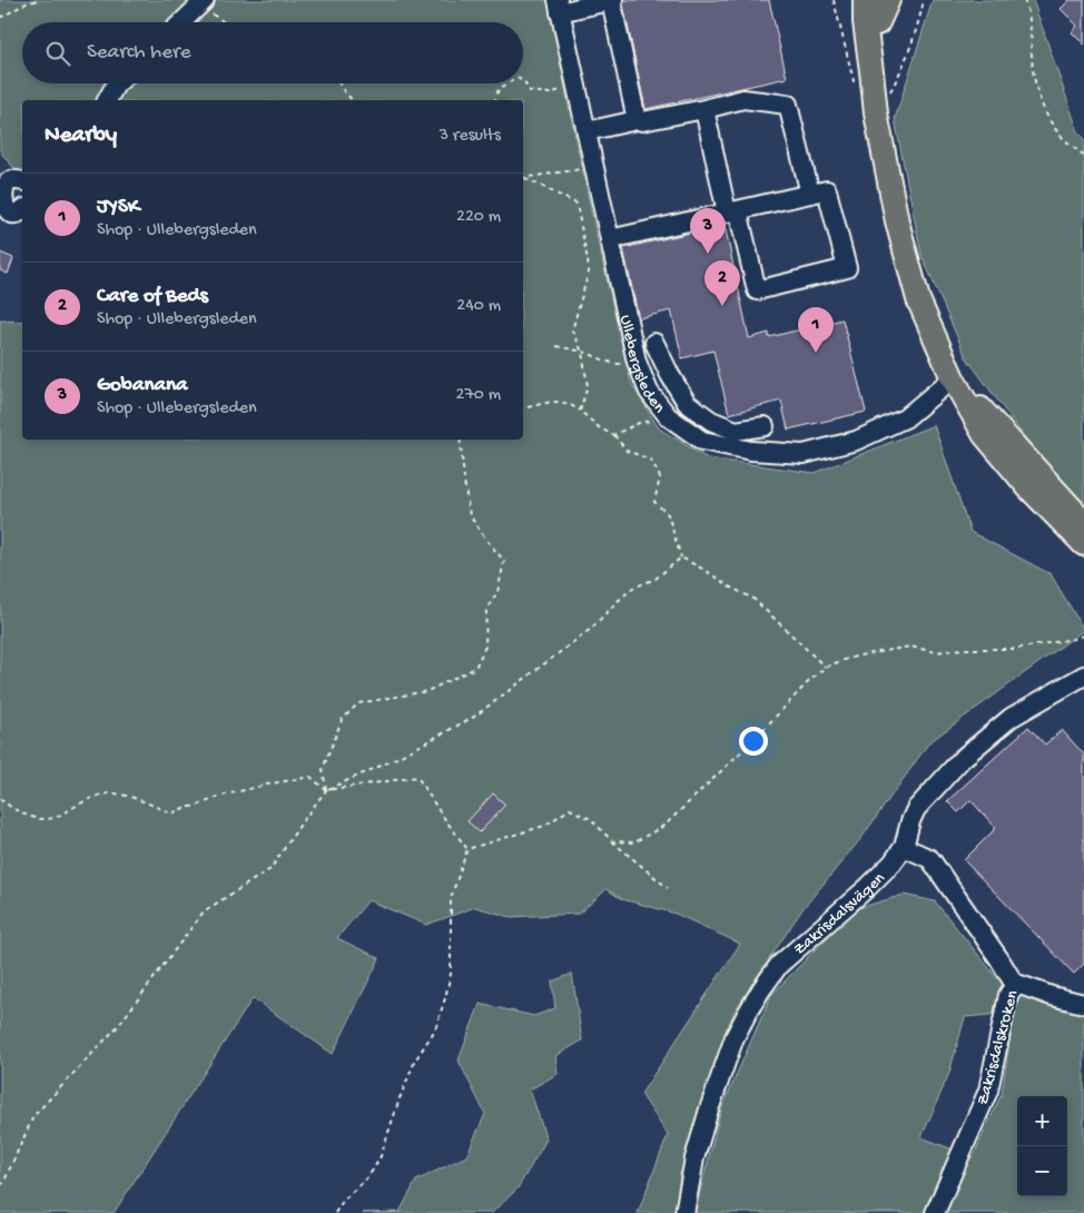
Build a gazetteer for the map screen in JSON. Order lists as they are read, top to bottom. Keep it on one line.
{"streets":{"street":["Ullebergsleden","Zakrisdalsvägen","Zakrisdalskroken"]},"crossings":[["Zakrisdalsvägen","Zakrisdalskroken"]],"page":{"search":"Search here","heading":["Nearby","3 results"],"list":[{"mark":"1","name":"JYSK","note":"Shop · Ullebergsleden","value":"220 m"},{"mark":"2","name":"Care of Beds","note":"Shop · Ullebergsleden","value":"240 m"},{"mark":"3","name":"Gobanana","note":"Shop · Ullebergsleden","value":"270 m"}],"pins":["3","2","1"],"map_buttons":["+","−"]}}
